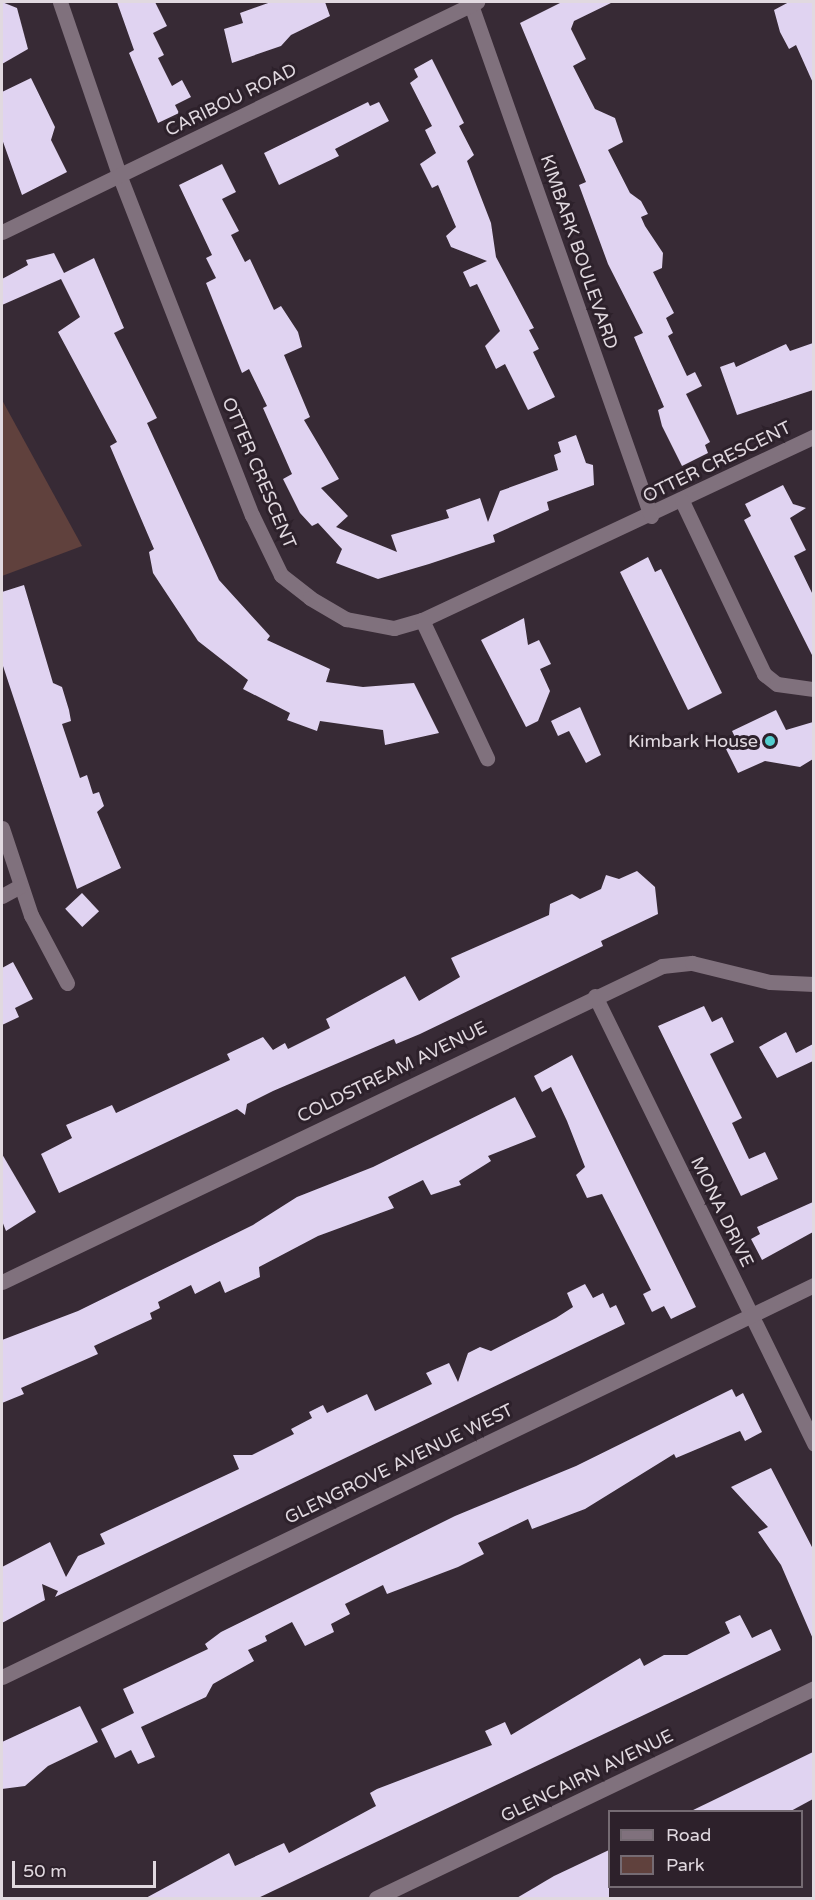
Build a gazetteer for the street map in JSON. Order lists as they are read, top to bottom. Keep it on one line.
{"streets":{"street":["CARIBOU ROAD","KIMBARK BOULEVARD","OTTER CRESCENT","COLDSTREAM AVENUE","MONA DRIVE","GLENGROVE AVENUE WEST","GLENCAIRN AVENUE"]},"crossings":[["CARIBOU ROAD","KIMBARK BOULEVARD"],["CARIBOU ROAD","OTTER CRESCENT"],["KIMBARK BOULEVARD","OTTER CRESCENT"],["COLDSTREAM AVENUE","MONA DRIVE"],["MONA DRIVE","GLENGROVE AVENUE WEST"]],"places":["Kimbark House"],"legend":["Road","Park"],"scale_bar":"50 m"}
